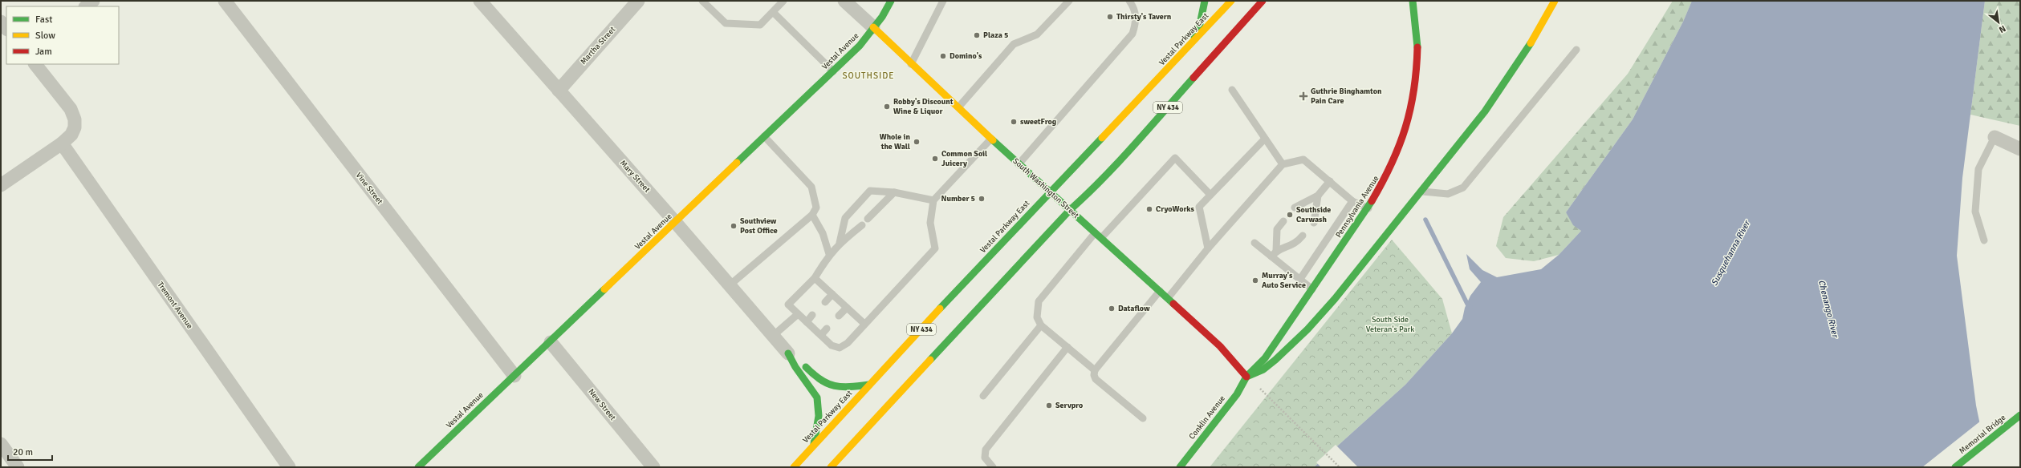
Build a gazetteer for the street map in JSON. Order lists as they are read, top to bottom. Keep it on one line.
{"streets":{"main road":["Vestal Parkway East","Vestal Avenue","NY 434","South Washington Street","Pennsylvania Avenue","Conklin Avenue","Memorial Bridge"],"street":["Martha Street","Mary Street","Vine Street","Tremont Avenue","New Street"]},"crossings":[["Vestal Parkway East","South Washington Street"],["Martha Street","Mary Street"],["Vestal Avenue","Mary Street"],["Vestal Avenue","Vine Street"],["Vestal Avenue","South Washington Street"],["Vestal Avenue","New Street"],["NY 434","South Washington Street"],["South Washington Street","Pennsylvania Avenue"],["South Washington Street","Conklin Avenue"],["Pennsylvania Avenue","Conklin Avenue"]],"districts":["SOUTHSIDE"],"water":["Susquehanna River","Chenango River"],"parks":["South Side Veteran's Park"],"places":{"other":["Thirsty's Tavern","Plaza 5","Domino's","Robby's Discount Wine & Liquor","sweetFrog","Whole in the Wall","Common Soil Juicery","Number 5","CryoWorks","Southside Carwash","Southview Post Office","Murray's Auto Service","Dataflow","Servpro"],"health":["Guthrie Binghamton Pain Care"]},"legend":["Fast","Slow","Jam"],"scale_bar":"20 m","north":"bottom right"}
